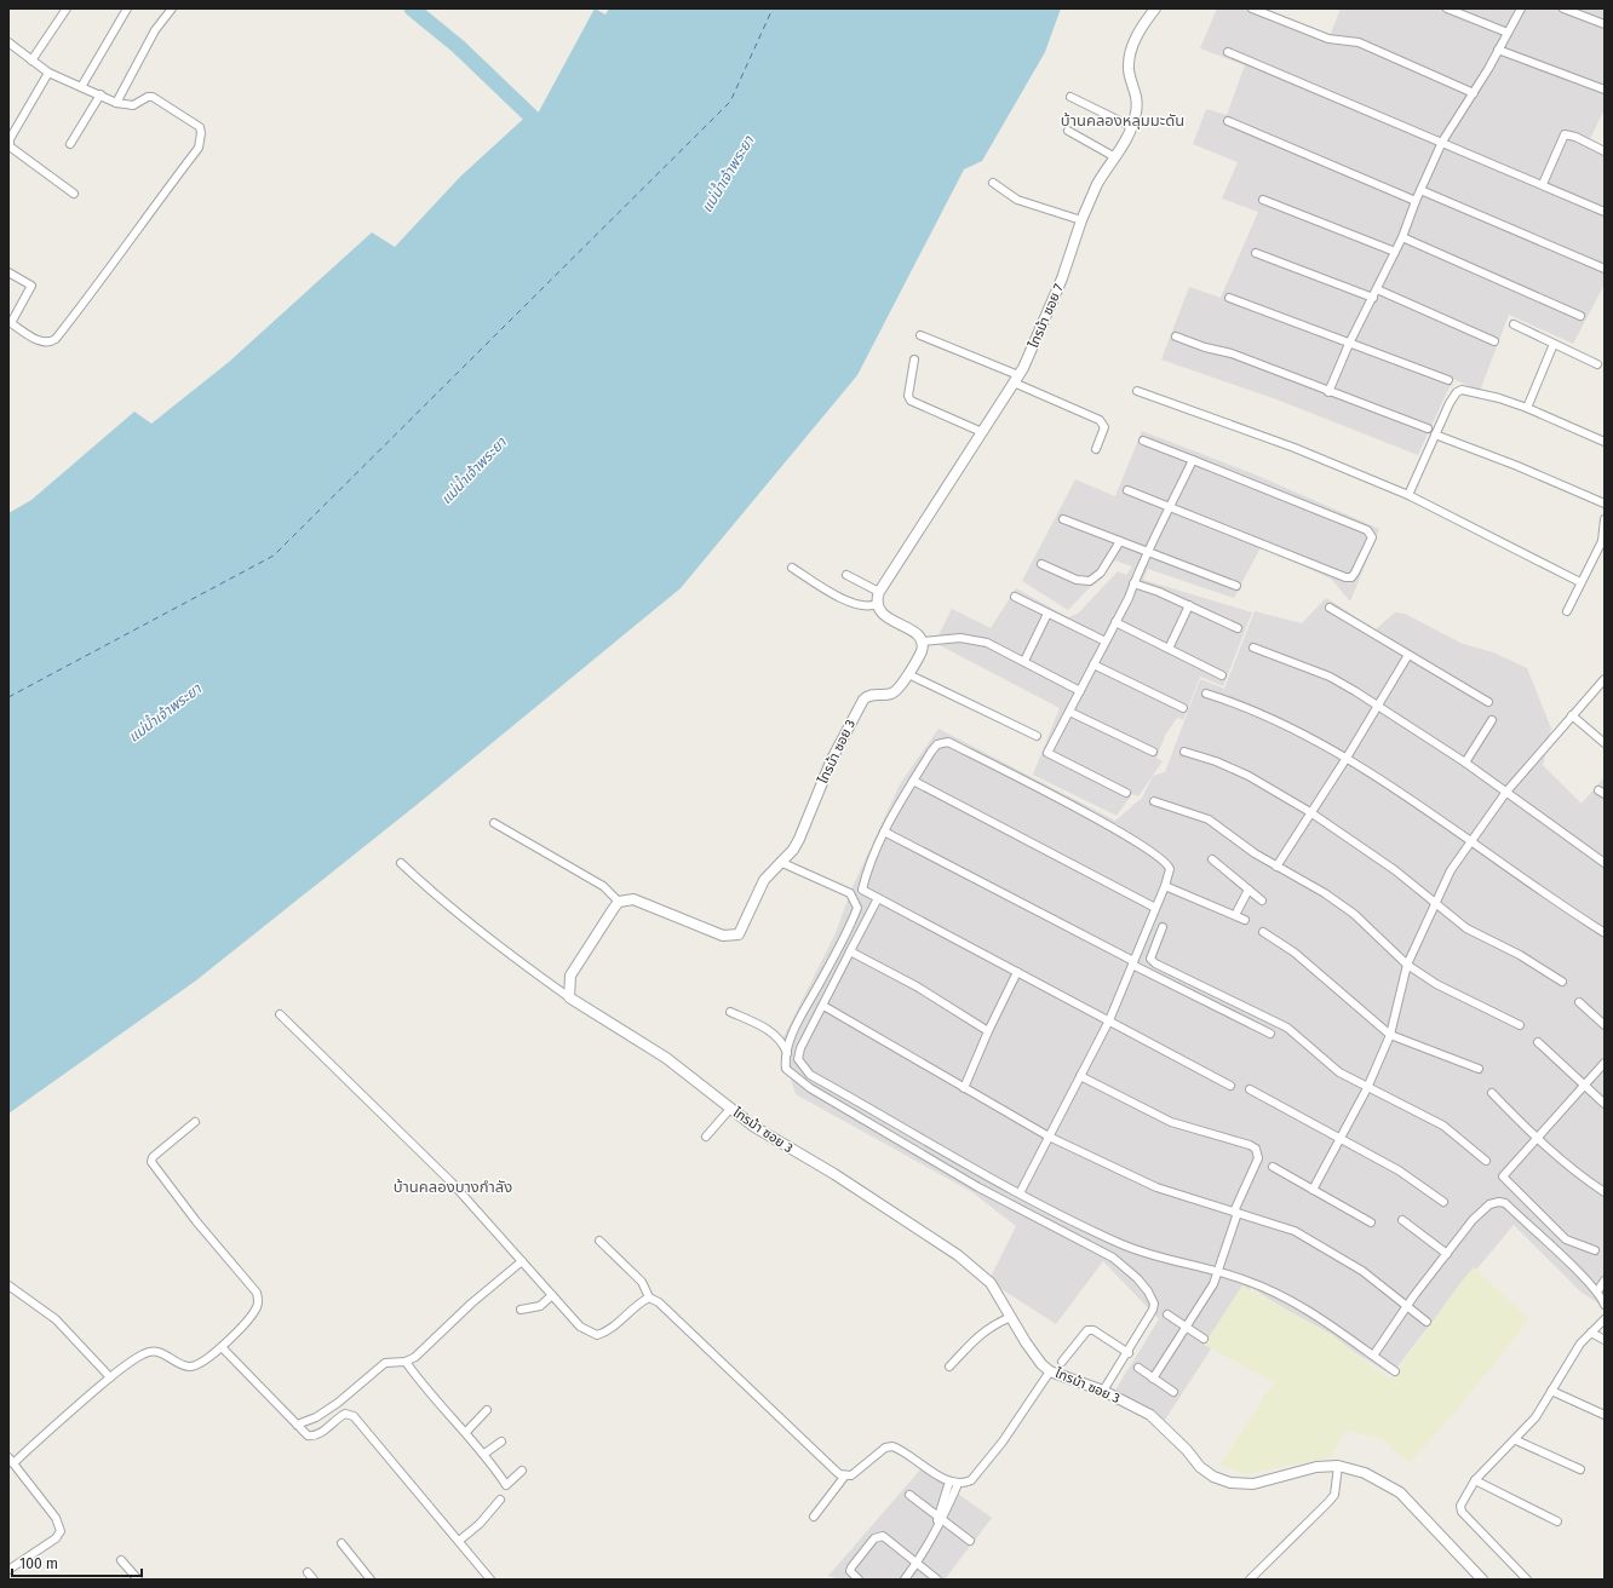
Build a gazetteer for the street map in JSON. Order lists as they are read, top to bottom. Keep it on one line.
{"streets":{"street":["ไทรม้า ซอย 7","ไทรม้า ซอย 3"]},"districts":["บ้านคลองหลุมมะดัน","บ้านคลองบางกำลัง"],"water":["แม่น้ำเจ้าพระยา"],"scale_bar":"100 m"}
